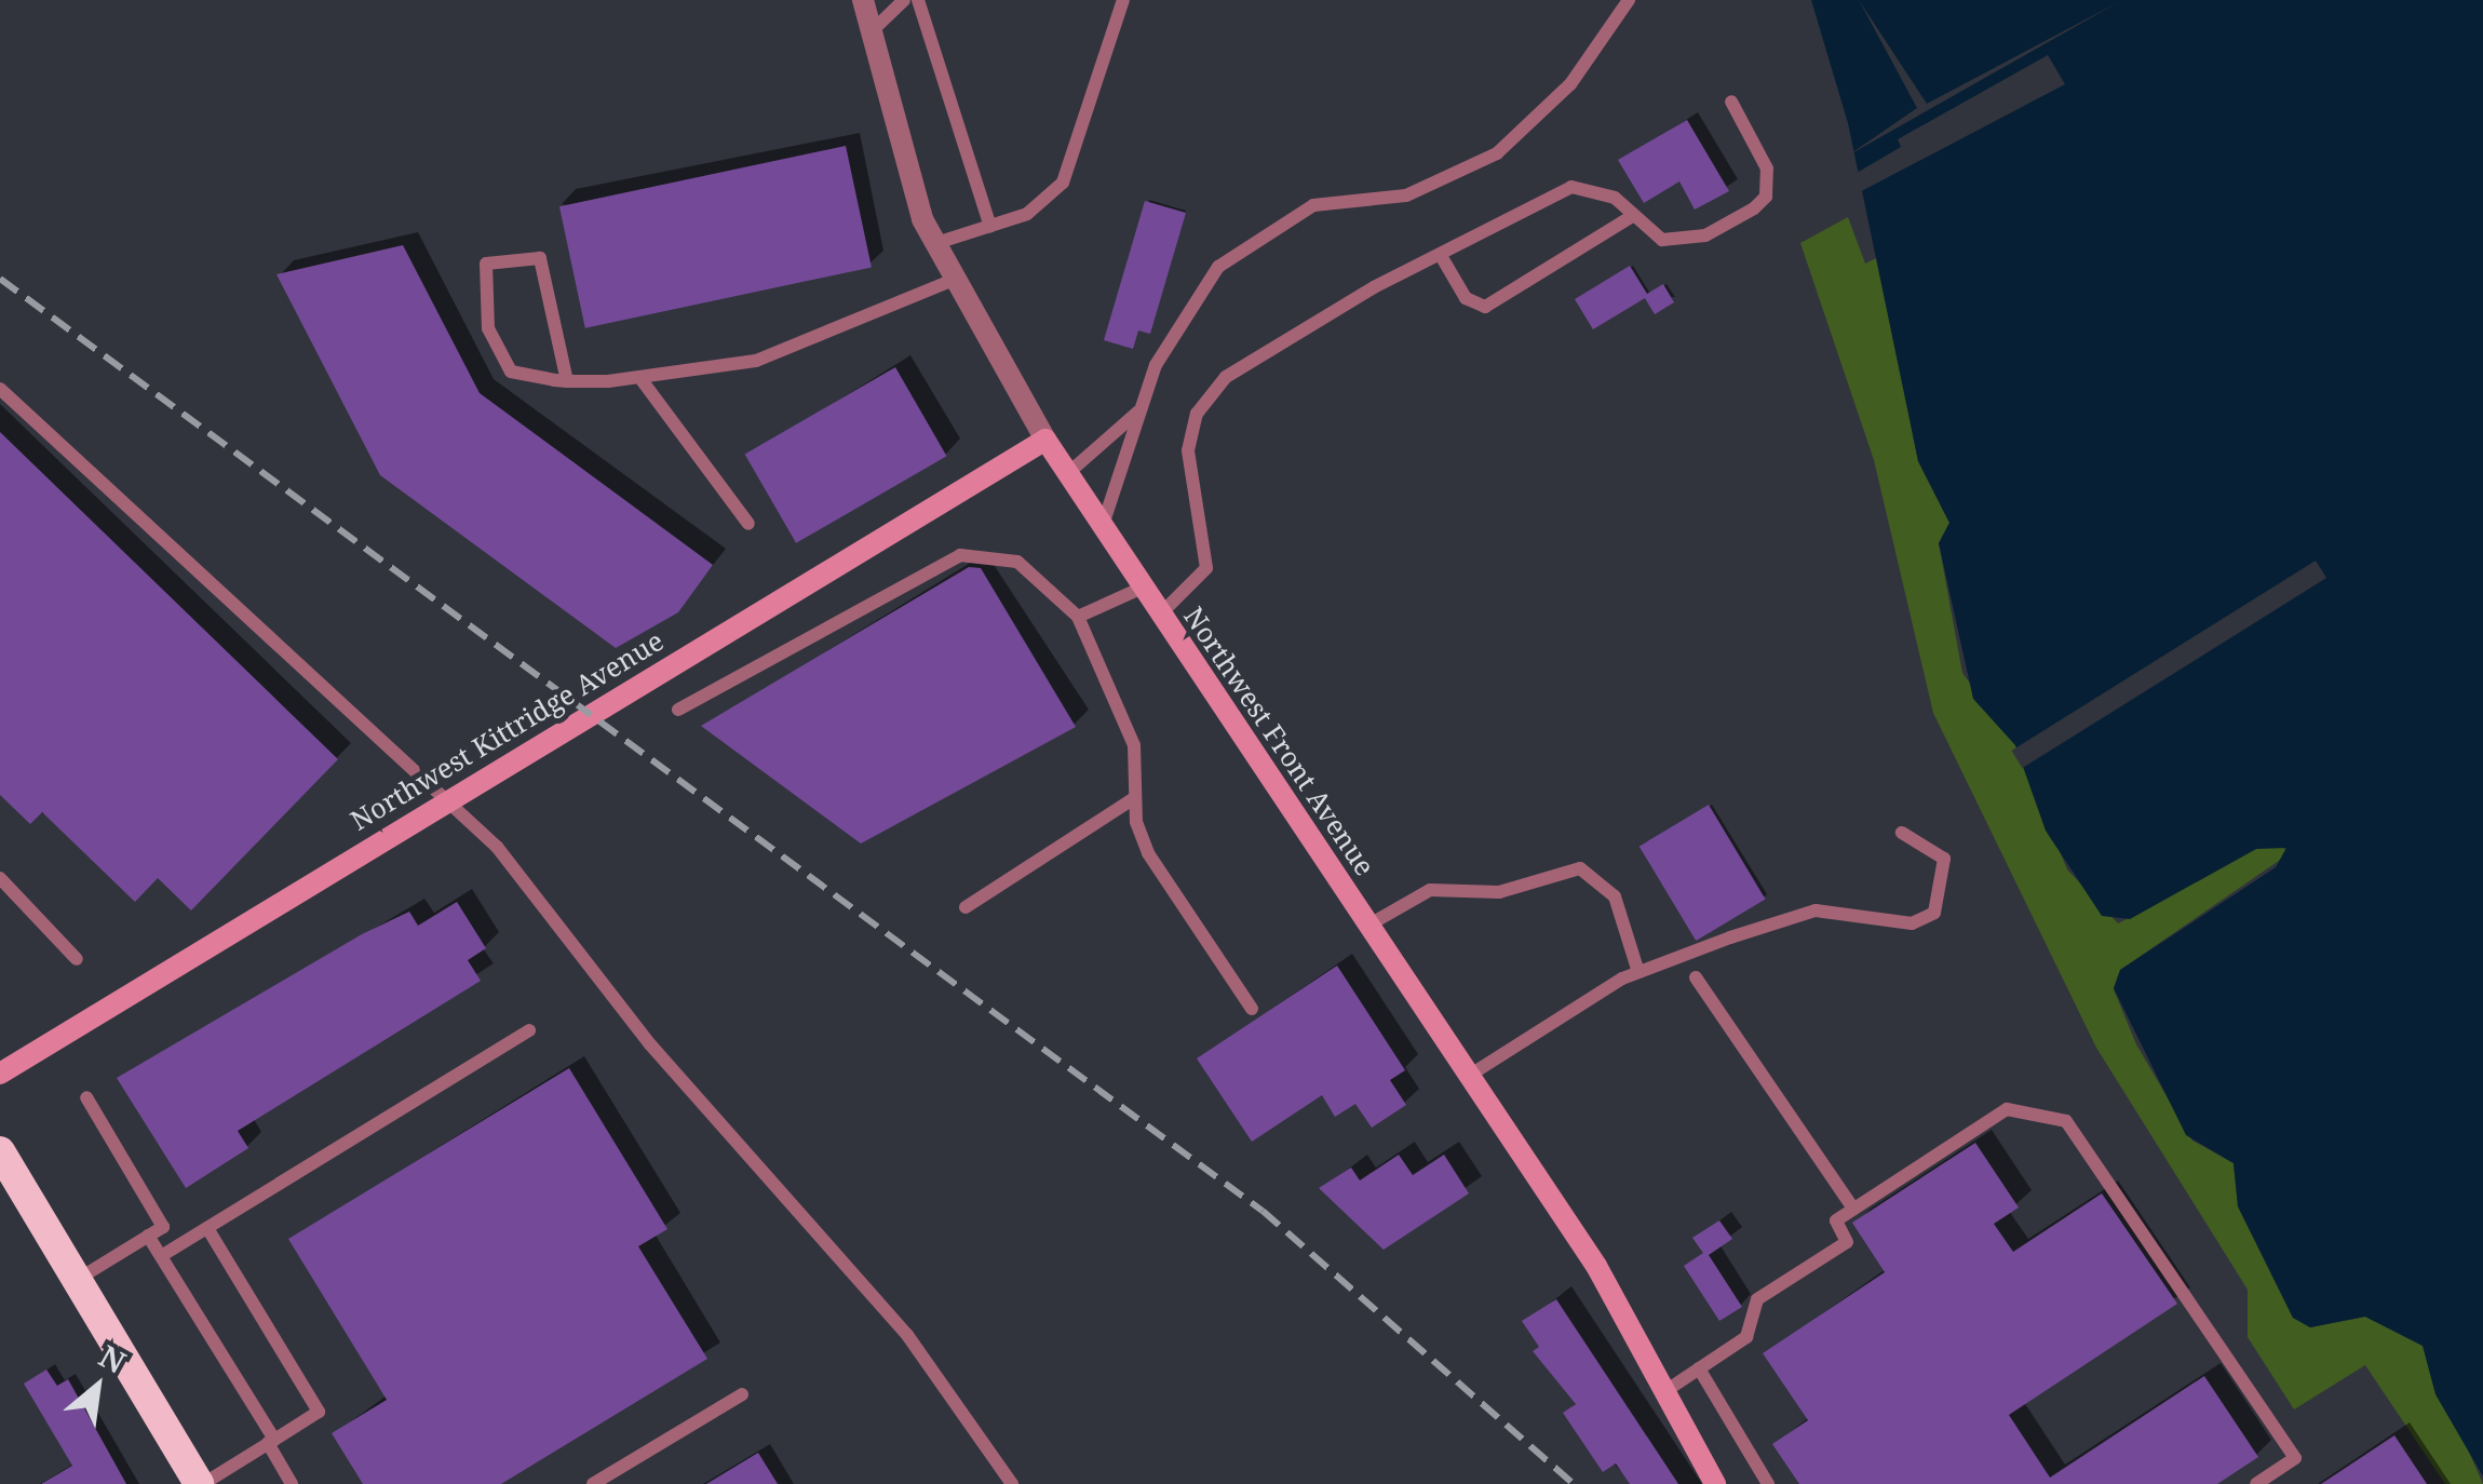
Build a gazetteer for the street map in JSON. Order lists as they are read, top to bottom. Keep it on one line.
{"streets":{"main road":["Northwest Kittridge Avenue","Northwest Front Avenue"]},"crossings":[["Northwest Kittridge Avenue","Northwest Front Avenue"]],"north":"top right"}
